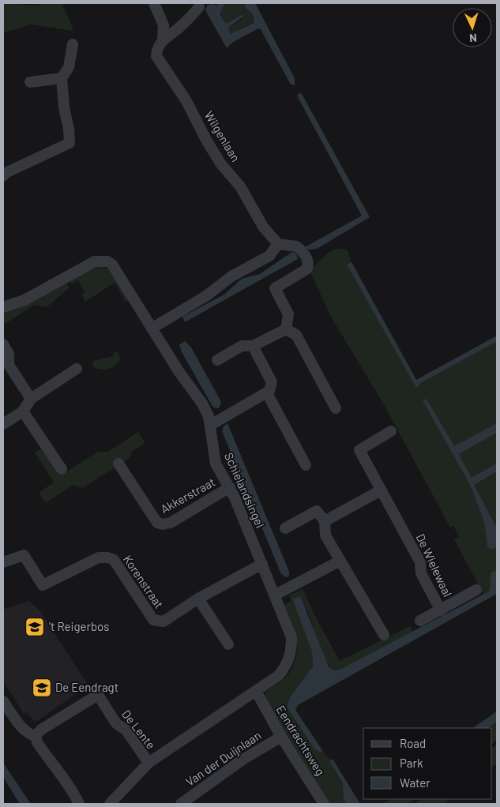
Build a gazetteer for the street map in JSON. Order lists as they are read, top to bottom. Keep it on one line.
{"streets":{"street":["Wilgenlaan","Schielandsingel","Akkerstraat","De Wielewaal","Korenstraat","De Lente","Eendrachtsweg","Van der Duijnlaan"]},"crossings":[["Schielandsingel","Akkerstraat"],["Schielandsingel","Korenstraat"],["Schielandsingel","De Lente"],["Schielandsingel","Eendrachtsweg"],["Eendrachtsweg","Van der Duijnlaan"]],"places":{"school or university":["'t Reigerbos","De Eendragt"]},"legend":["Road","Park","Water"],"north":"bottom"}
